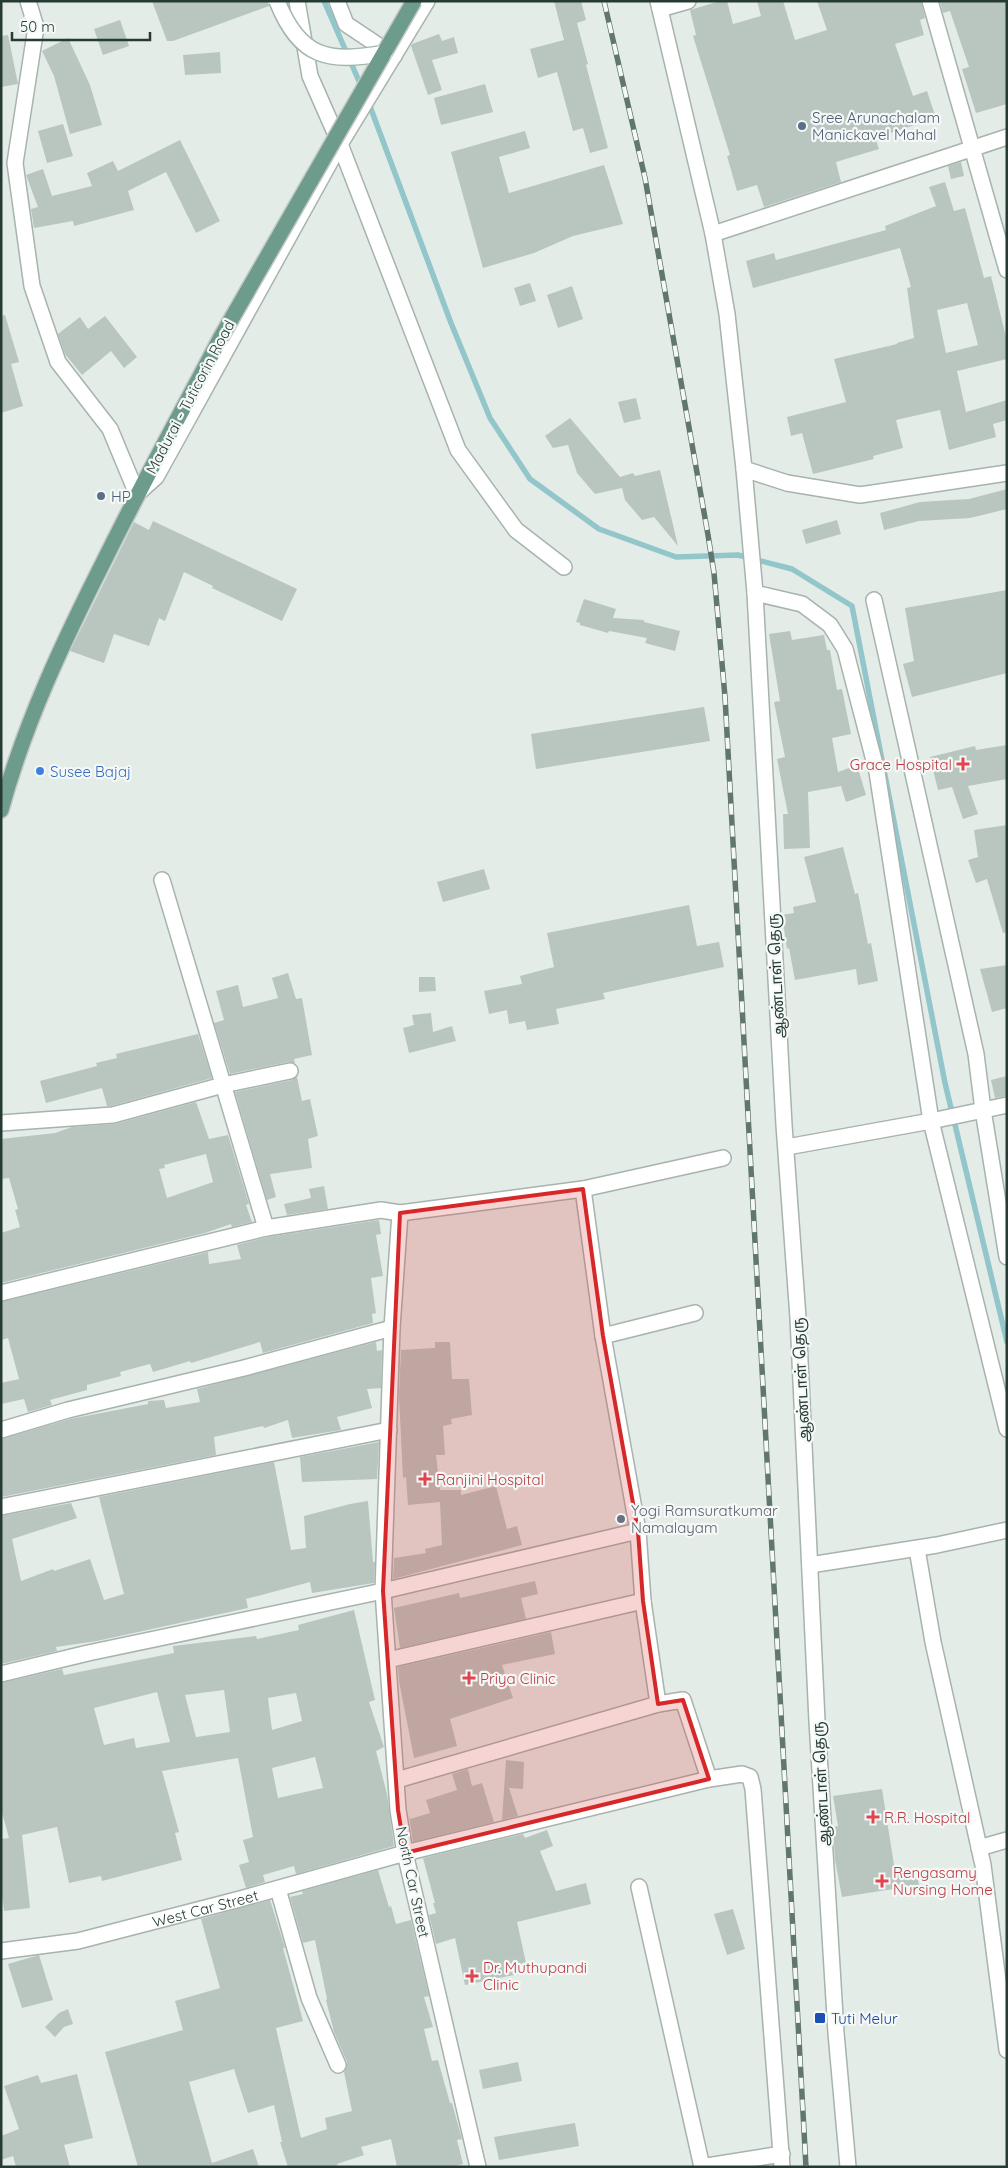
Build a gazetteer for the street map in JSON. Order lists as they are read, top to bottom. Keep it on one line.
{"streets":{"main road":["Madurai - Tuticorin Road"],"street":["ஆண்டாள் தெரு","North Car Street","West Car Street"]},"crossings":[["North Car Street","West Car Street"]],"places":{"other":["Sree Arunachalam Manickavel Mahal","HP","Susee Bajaj","Yogi Ramsuratkumar Namalayam"],"health":["Grace Hospital","Ranjini Hospital","Priya Clinic","R.R. Hospital","Rengasamy Nursing Home","Dr. Muthupandi Clinic"],"transit":["Tuti Melur"]},"scale_bar":"50 m"}
